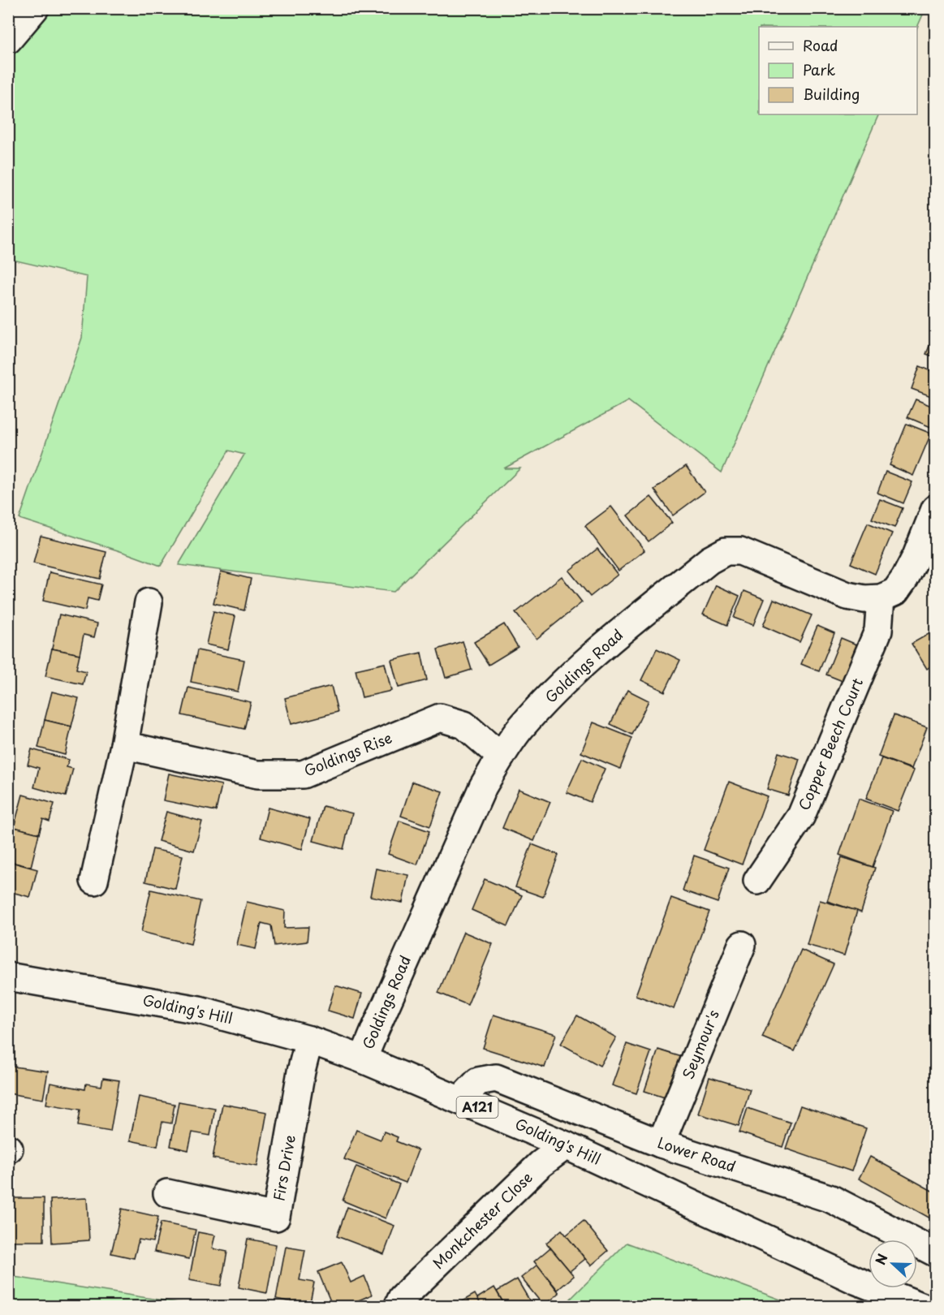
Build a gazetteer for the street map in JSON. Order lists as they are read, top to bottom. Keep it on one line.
{"streets":{"street":["Goldings Road","Copper Beech Court","Goldings Rise","Golding's Hill","Seymour's","A121","Lower Road","Firs Drive","Monkchester Close"]},"crossings":[["Goldings Road","Copper Beech Court"],["Goldings Road","Goldings Rise"],["Goldings Road","Golding's Hill"],["Golding's Hill","Lower Road"],["Golding's Hill","Firs Drive"],["Golding's Hill","Monkchester Close"],["Seymour's","Lower Road"]],"legend":["Road","Park","Building"],"north":"left"}
